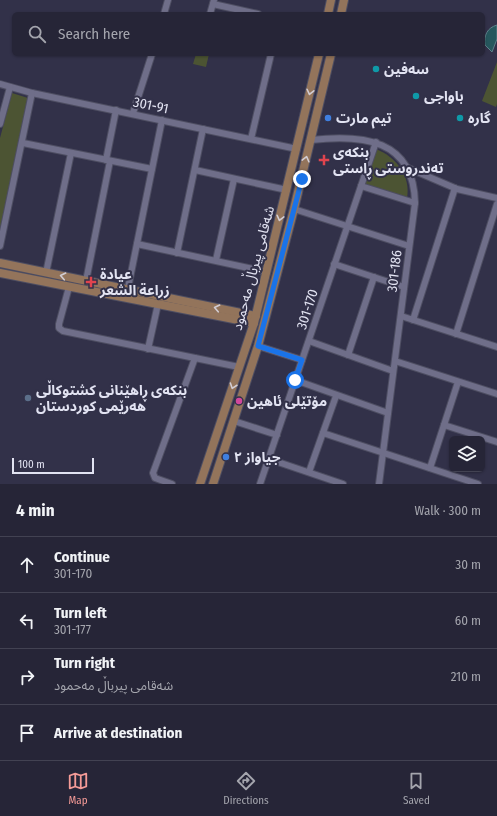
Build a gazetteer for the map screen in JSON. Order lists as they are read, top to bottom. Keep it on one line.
{"streets":{"main road":["شەقامی پیرباڵ مەحمود"],"street":["301-91","301-186","301-170"]},"crossings":[["301-91","شەقامی پیرباڵ مەحمود"],["شەقامی پیرباڵ مەحمود","301-186"],["301-186","301-170"]],"places":{"other":["سەفین","باواجی","تيم مارت","گارە","بنکەی ڕاهێنانی کشتوکاڵی هەرێمی کوردستان","مۆتێلی ئاهین","جیاواز ٢"],"health":["بنکەی تەندروستی ڕاستی","عيادة زراعة الشعر"]},"scale_bar":"100 m","page":{"search":"Search here","scale":"100 m","heading":["4 min","Walk · 300 m"],"list":[["Continue","301-170","30 m"],["Turn left","301-177","60 m"],["Turn right","شەقامی پیرباڵ مەحمود","210 m"],"Arrive at destination"],"nav":["Map","Directions","Saved"]}}
